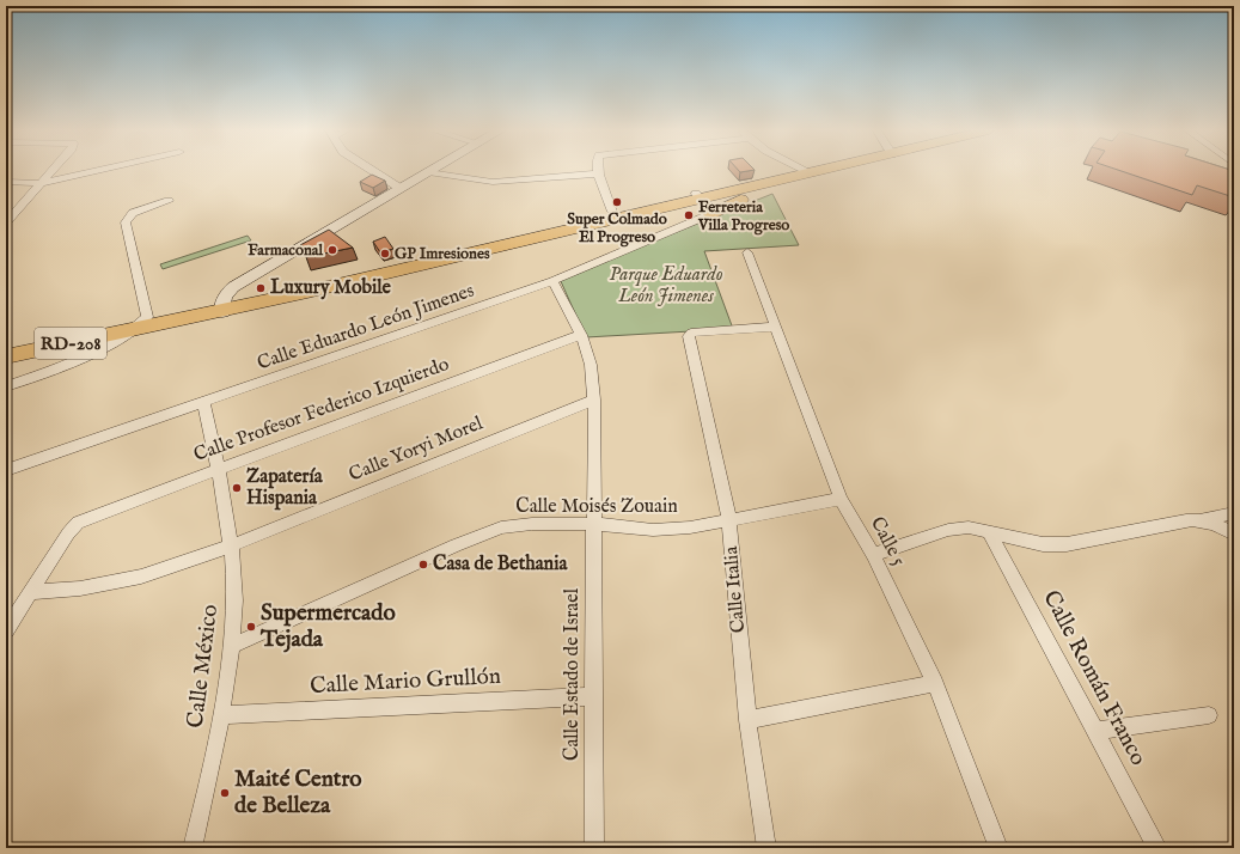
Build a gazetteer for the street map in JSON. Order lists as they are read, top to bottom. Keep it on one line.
{"streets":{"main road":["RD-208"],"street":["Calle Eduardo León Jimenes","Calle Profesor Federico Izquierdo","Calle Yoryi Morel","Calle Moisés Zouain","Calle 5","Calle Italia","Calle México","Calle Estado de Israel","Calle Román Franco","Calle Mario Grullón"]},"crossings":[["Calle Eduardo León Jimenes","Calle México"],["Calle Eduardo León Jimenes","Calle Estado de Israel"],["Calle Profesor Federico Izquierdo","Calle Yoryi Morel"],["Calle Profesor Federico Izquierdo","Calle México"],["Calle Profesor Federico Izquierdo","Calle Estado de Israel"],["Calle Yoryi Morel","Calle México"],["Calle Yoryi Morel","Calle Estado de Israel"],["Calle Moisés Zouain","Calle 5"],["Calle Moisés Zouain","Calle Italia"],["Calle Moisés Zouain","Calle México"],["Calle Moisés Zouain","Calle Estado de Israel"],["Calle 5","Calle Italia"],["Calle México","Calle Mario Grullón"],["Calle Estado de Israel","Calle Mario Grullón"]],"parks":["Parque Eduardo León Jimenes"],"places":["Super Colmado El Progreso","Ferreteria Villa Progreso","Farmaconal","GP Imresiones","Luxury Mobile","Zapatería Hispania","Casa de Bethania","Supermercado Tejada","Maité Centro de Belleza"]}
